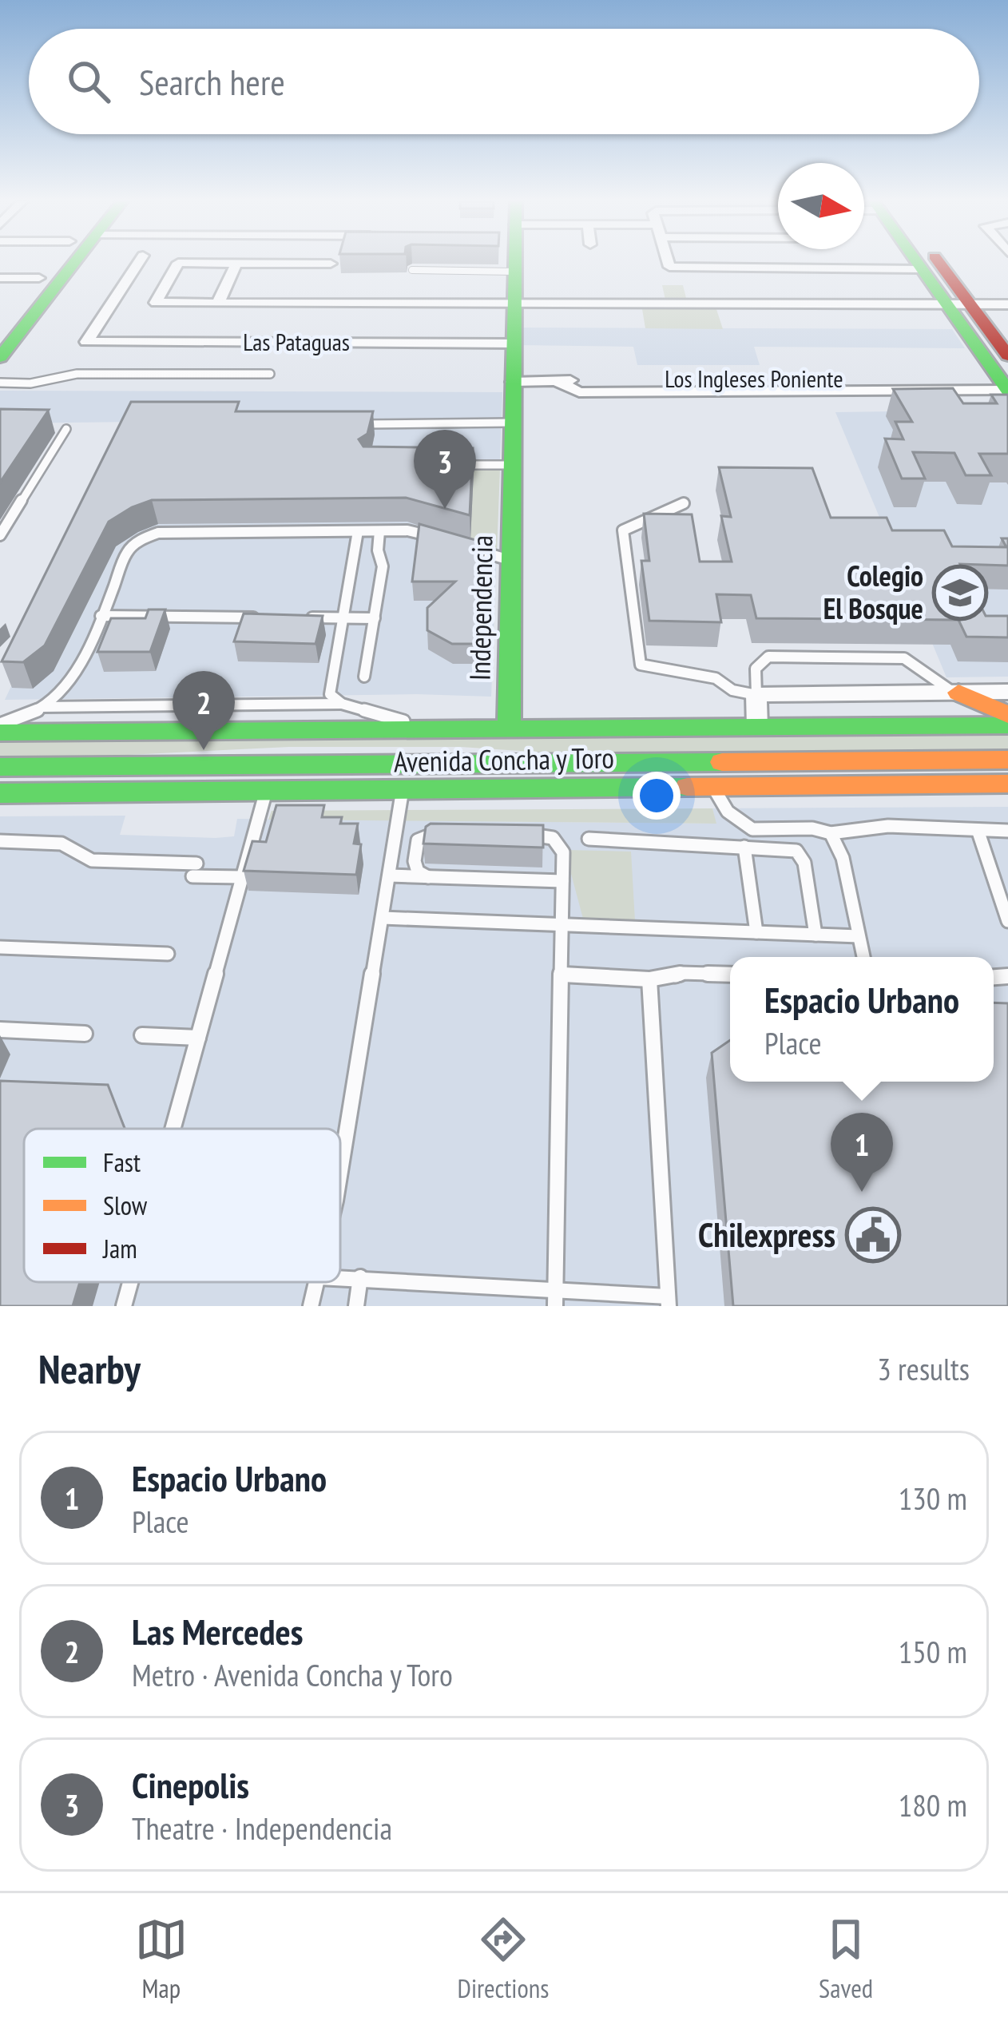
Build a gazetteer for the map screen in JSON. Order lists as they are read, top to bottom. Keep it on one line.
{"streets":{"main road":["Independencia","Avenida Concha y Toro"],"street":["Las Pataguas"]},"crossings":[["Las Pataguas","Independencia"],["Independencia","Avenida Concha y Toro"]],"places":{"school or university":["Colegio El Bosque"],"public building":["Chilexpress"]},"legend":["Fast","Slow","Jam"],"north":"right","page":{"search":"Search here","pins":["3","2","1"],"popup":["Espacio Urbano","Place"],"heading":["Nearby","3 results"],"list":[{"mark":"1","name":"Espacio Urbano","note":"Place","value":"130 m"},{"mark":"2","name":"Las Mercedes","note":"Metro · Avenida Concha y Toro","value":"150 m"},{"mark":"3","name":"Cinepolis","note":"Theatre · Independencia","value":"180 m"}],"nav":["Map","Directions","Saved"]}}
